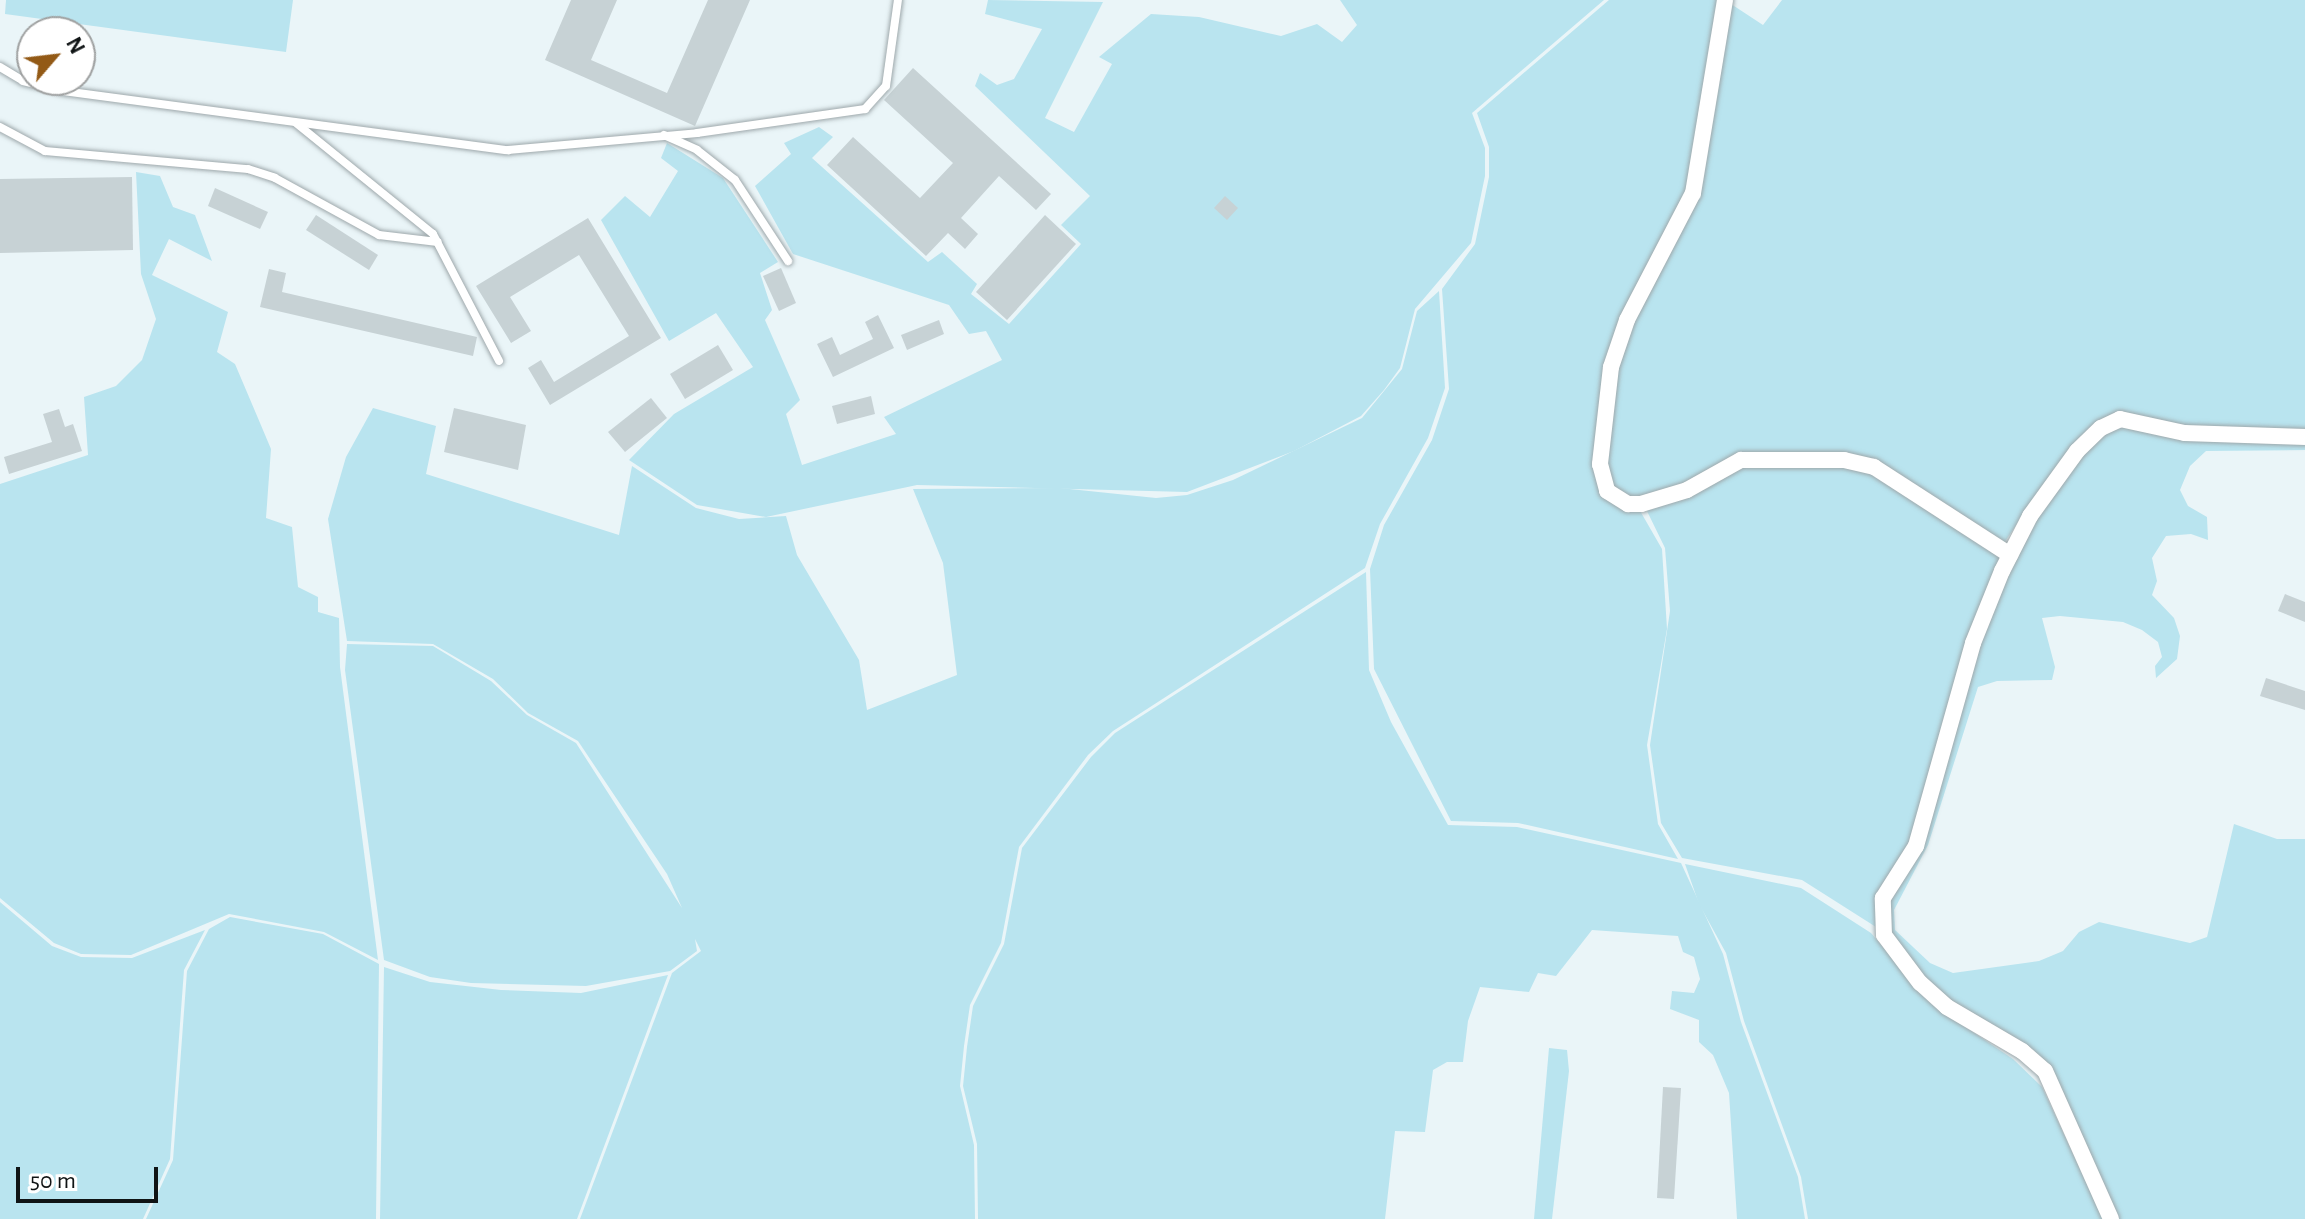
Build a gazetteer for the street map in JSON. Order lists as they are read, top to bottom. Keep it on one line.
{"scale_bar":"50 m","north":"top right"}
